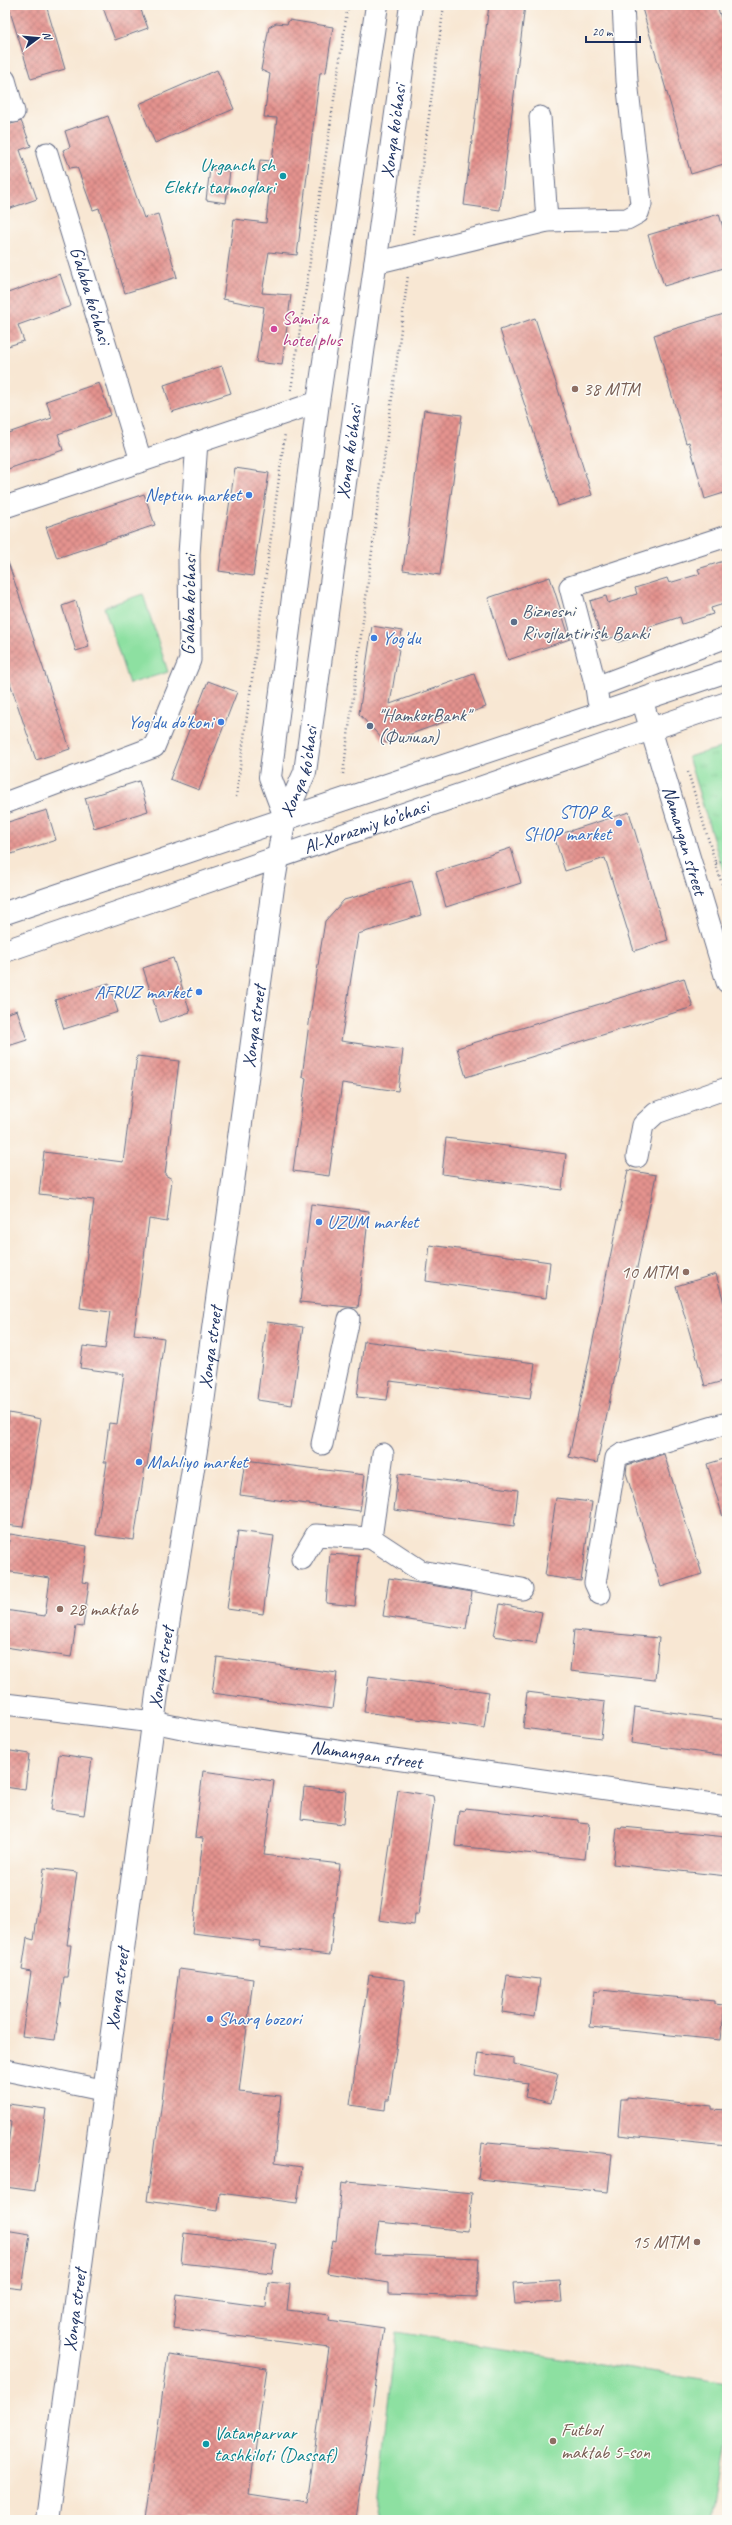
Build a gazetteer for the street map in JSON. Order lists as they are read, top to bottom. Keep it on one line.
{"streets":{"main road":["Xonqa ko'chasi","Al-Xorazmiy ko’chasi","Xonqa street"],"street":["G'alaba ko'chasi","Namangan street"]},"crossings":[["Xonqa ko'chasi","Al-Xorazmiy ko’chasi"],["Xonqa ko'chasi","Xonqa street"],["Al-Xorazmiy ko’chasi","Namangan street"],["Al-Xorazmiy ko’chasi","Xonqa street"],["Namangan street","Xonqa street"]],"places":["Urganch sh Elektr tarmoqlari","Samira hotel plus","38 MTM","Neptun market","Biznesni Rivojlantirish Banki","Yog'du","Yog'du do'koni","\"HamkorBank\" (Филиал)","STOP & SHOP market","AFRUZ market","UZUM market","10 MTM","Mahliyo market","28 maktab","Sharq bozori","15 MTM","Futbol maktab 5-son","Vatanparvar tashkiloti (Dassaf)"],"scale_bar":"20 m","north":"right"}
